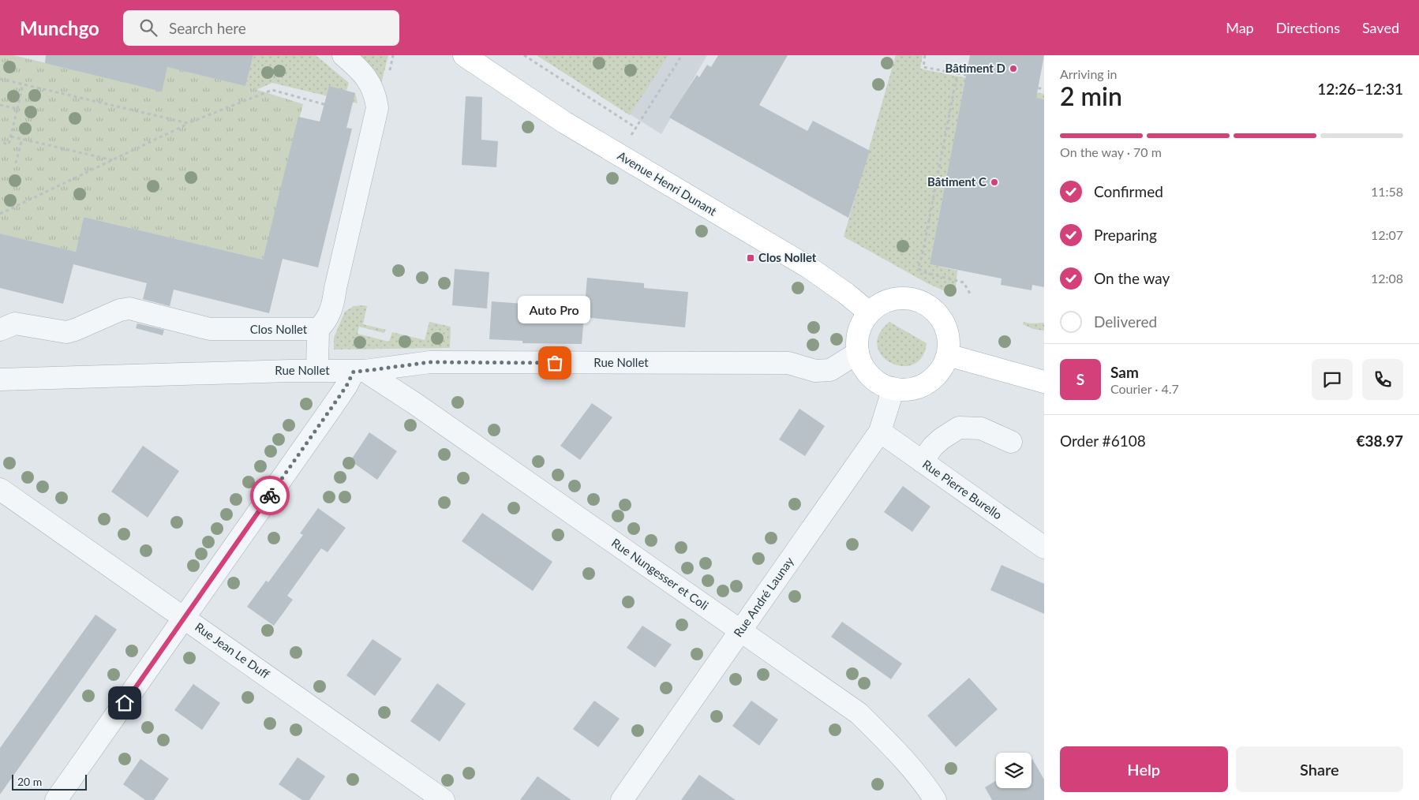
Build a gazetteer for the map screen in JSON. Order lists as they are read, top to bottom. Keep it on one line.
{"streets":{"main road":["Avenue Henri Dunant"],"street":["Clos Nollet","Rue Nollet","Rue Pierre Burello","Rue Nungesser et Coli","Rue André Launay","Rue Jean Le Duff"]},"crossings":[["Avenue Henri Dunant","Rue Nollet"],["Avenue Henri Dunant","Rue André Launay"],["Rue Nollet","Rue Nungesser et Coli"],["Rue Nollet","Rue André Launay"],["Rue Pierre Burello","Rue André Launay"],["Rue Nungesser et Coli","Rue André Launay"]],"places":{"other":["Bâtiment D","Bâtiment C","Auto Pro"],"transit":["Clos Nollet"]},"scale_bar":"20 m","page":{"header":"Munchgo","search":"Search here","nav":["Map","Directions","Saved"],"heading":["2 min","Arriving in","12:26–12:31"],"panel":["Sam","Courier · 4.7","Order #6108","€38.97"],"bar":"On the way · 70 m","list":[["Confirmed","11:58"],["Preparing","12:07"],["On the way","12:08"],"Delivered"],"bubble":"Auto Pro","round":"S","buttons":["Help","Share"],"scale":"20 m"}}
